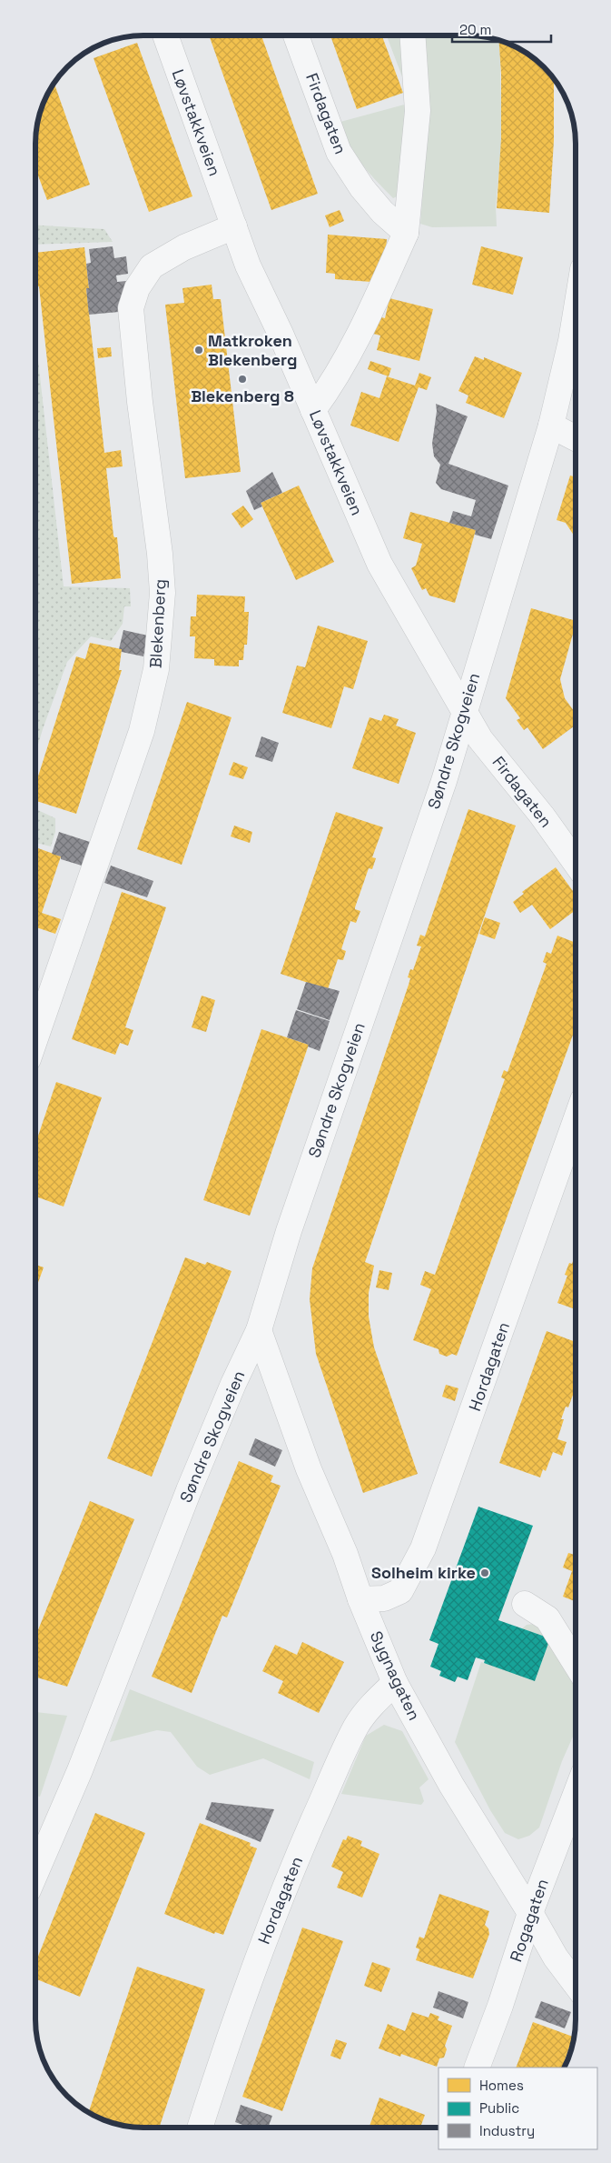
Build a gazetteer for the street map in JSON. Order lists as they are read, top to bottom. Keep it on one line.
{"streets":{"street":["Firdagaten","Løvstakkveien","Blekenberg","Søndre Skogveien","Hordagaten","Sygnagaten","Rogagaten"]},"crossings":[["Firdagaten","Løvstakkveien"],["Firdagaten","Søndre Skogveien"],["Løvstakkveien","Blekenberg"],["Løvstakkveien","Søndre Skogveien"],["Søndre Skogveien","Sygnagaten"],["Hordagaten","Sygnagaten"],["Sygnagaten","Rogagaten"]],"places":["Matkroken Blekenberg","Blekenberg 8","Solheim kirke"],"legend":["Homes","Public","Industry"],"scale_bar":"20 m"}
